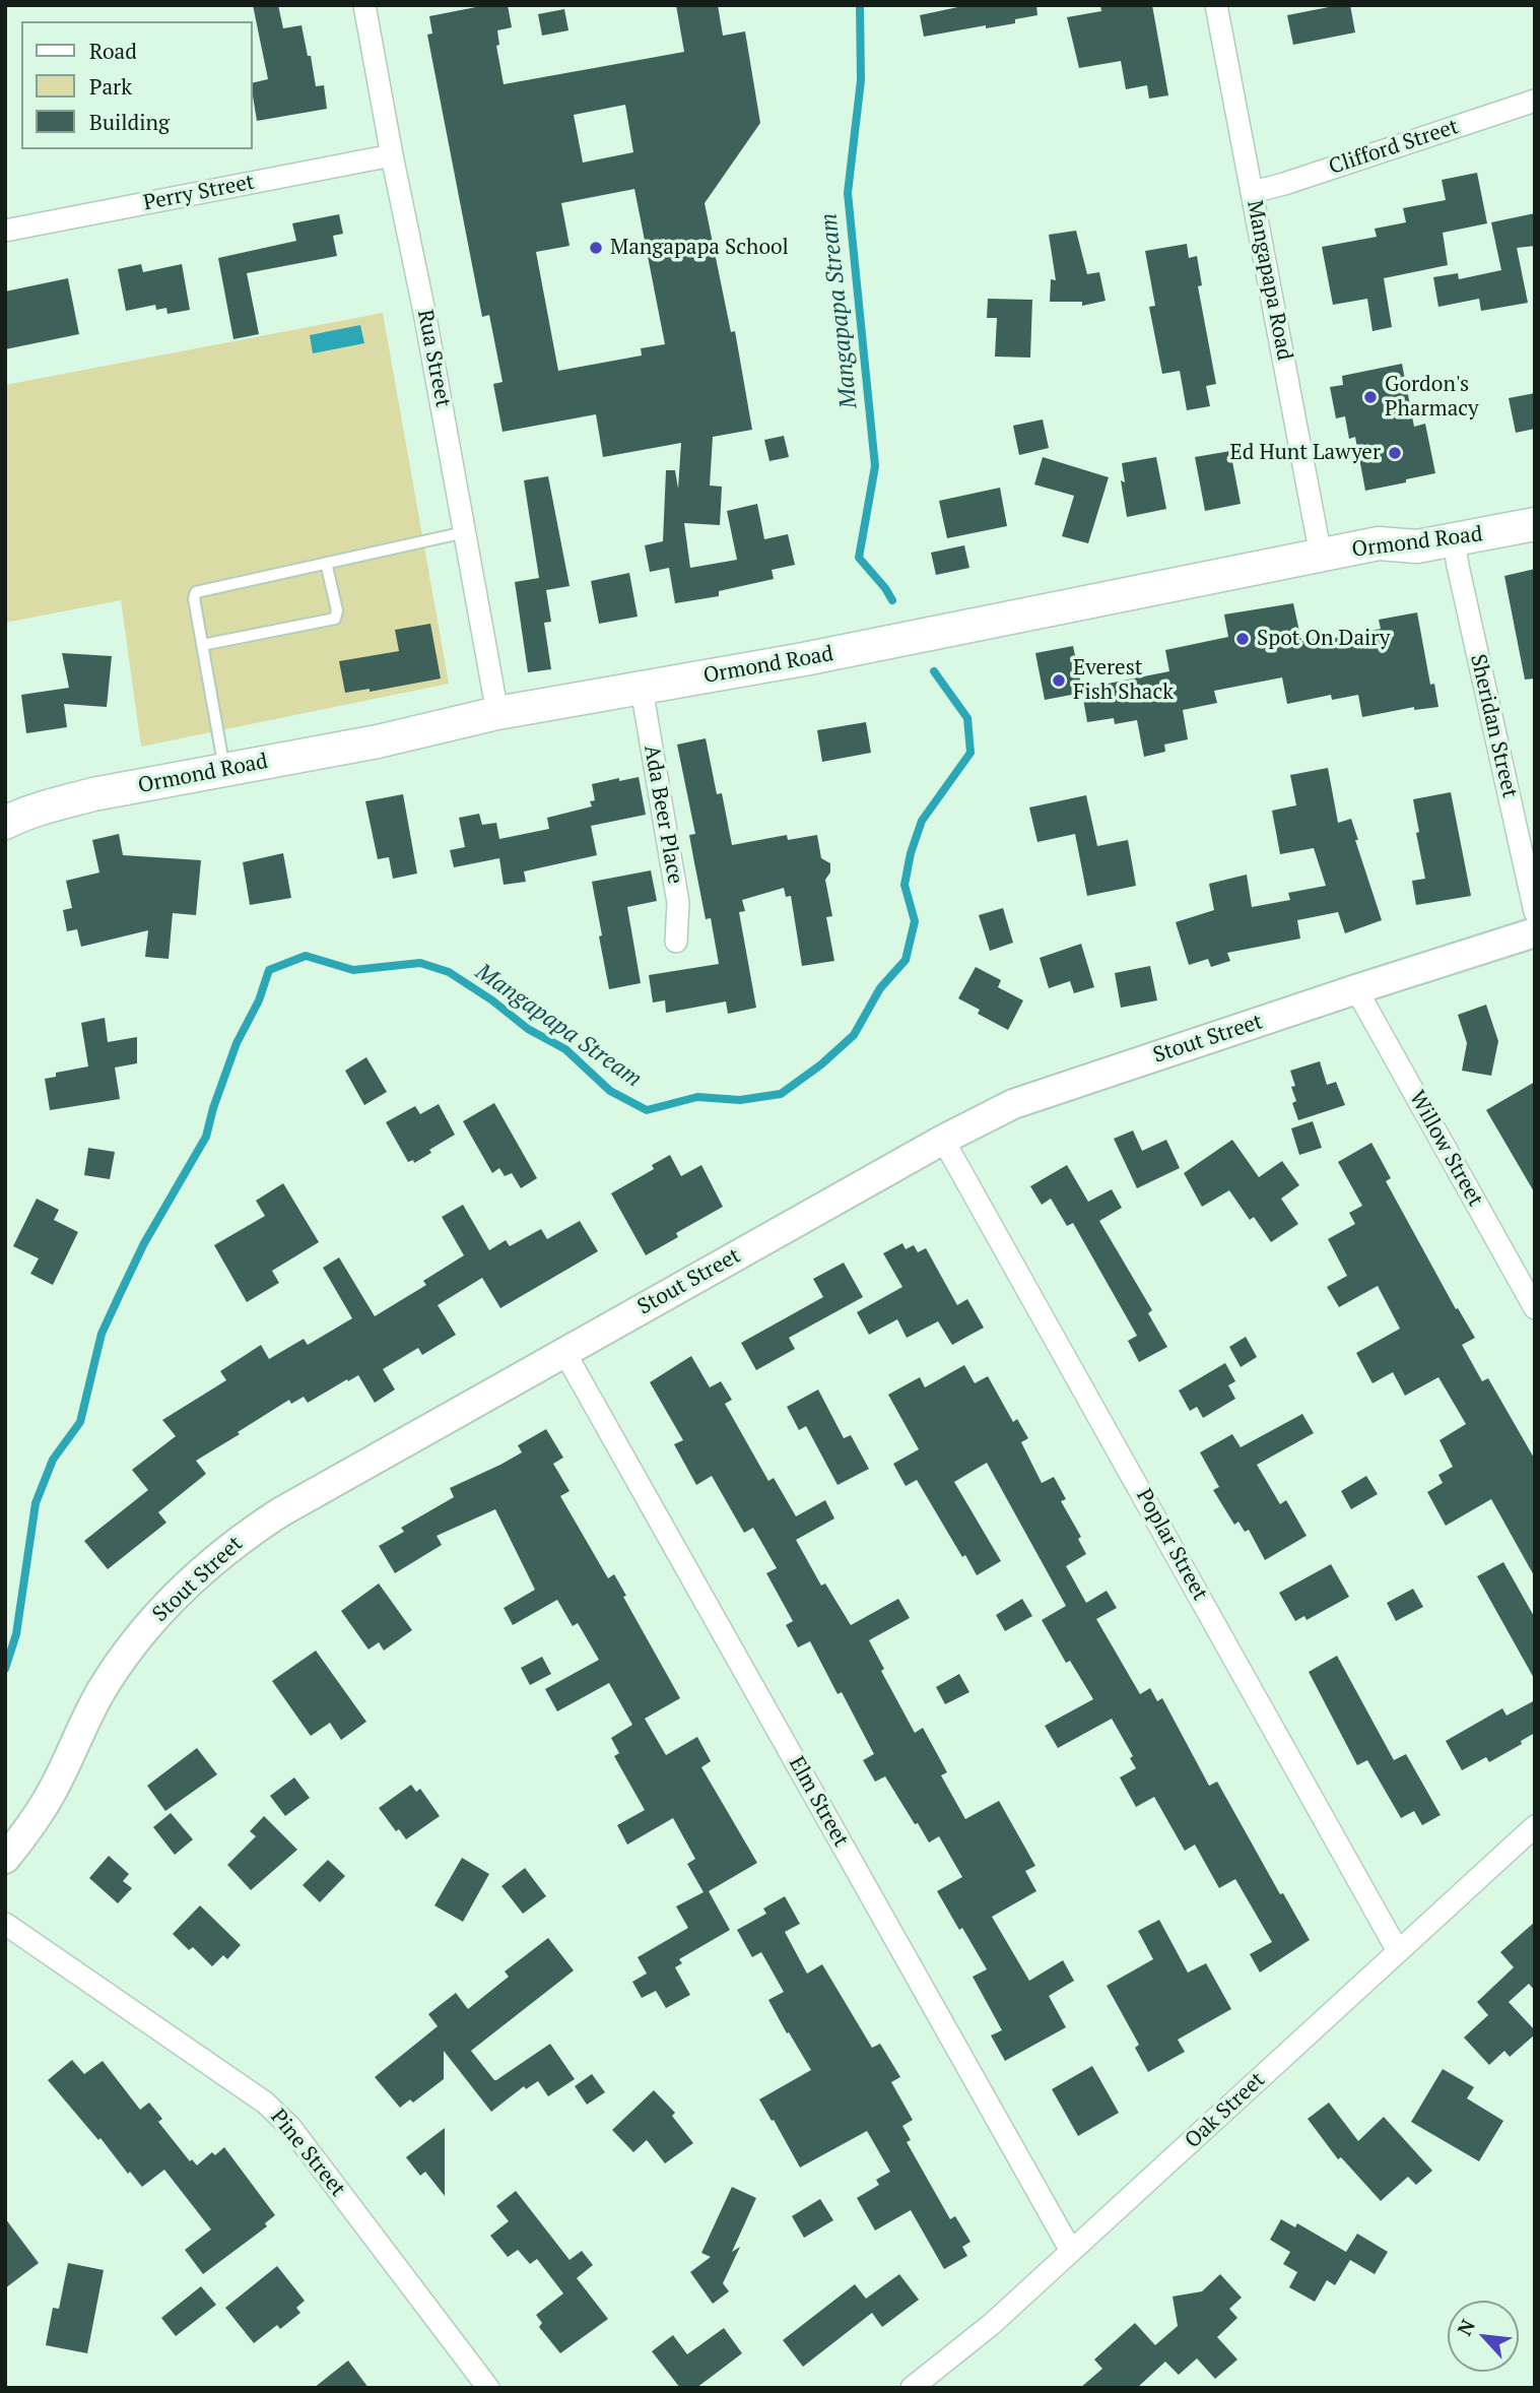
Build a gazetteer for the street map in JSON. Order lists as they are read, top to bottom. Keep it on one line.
{"streets":{"main road":["Ormond Road"],"street":["Clifford Street","Perry Street","Mangapapa Road","Rua Street","Sheridan Street","Ada Beer Place","Stout Street","Willow Street","Poplar Street","Elm Street","Oak Street","Pine Street"]},"crossings":[["Clifford Street","Mangapapa Road"],["Perry Street","Rua Street"],["Mangapapa Road","Ormond Road"],["Rua Street","Ormond Road"],["Ormond Road","Sheridan Street"],["Ormond Road","Ada Beer Place"],["Stout Street","Willow Street"],["Stout Street","Poplar Street"],["Stout Street","Elm Street"],["Poplar Street","Oak Street"],["Elm Street","Oak Street"]],"water":["Mangapapa Stream"],"places":["Mangapapa School","Gordon's Pharmacy","Ed Hunt Lawyer","Spot On Dairy","Everest Fish Shack"],"legend":["Road","Park","Building"],"north":"top left"}
